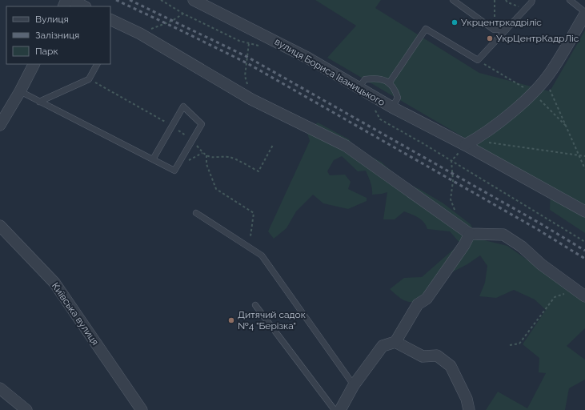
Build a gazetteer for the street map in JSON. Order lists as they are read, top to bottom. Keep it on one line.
{"streets":{"street":["вулиця Бориса Іваницького","Київська вулиця"]},"places":["Укрцентркадріліс","УкрЦентрКадрЛіс","Дитячий садок №4 \"Берізка\""],"legend":["Вулиця","Залізниця","Парк"]}
